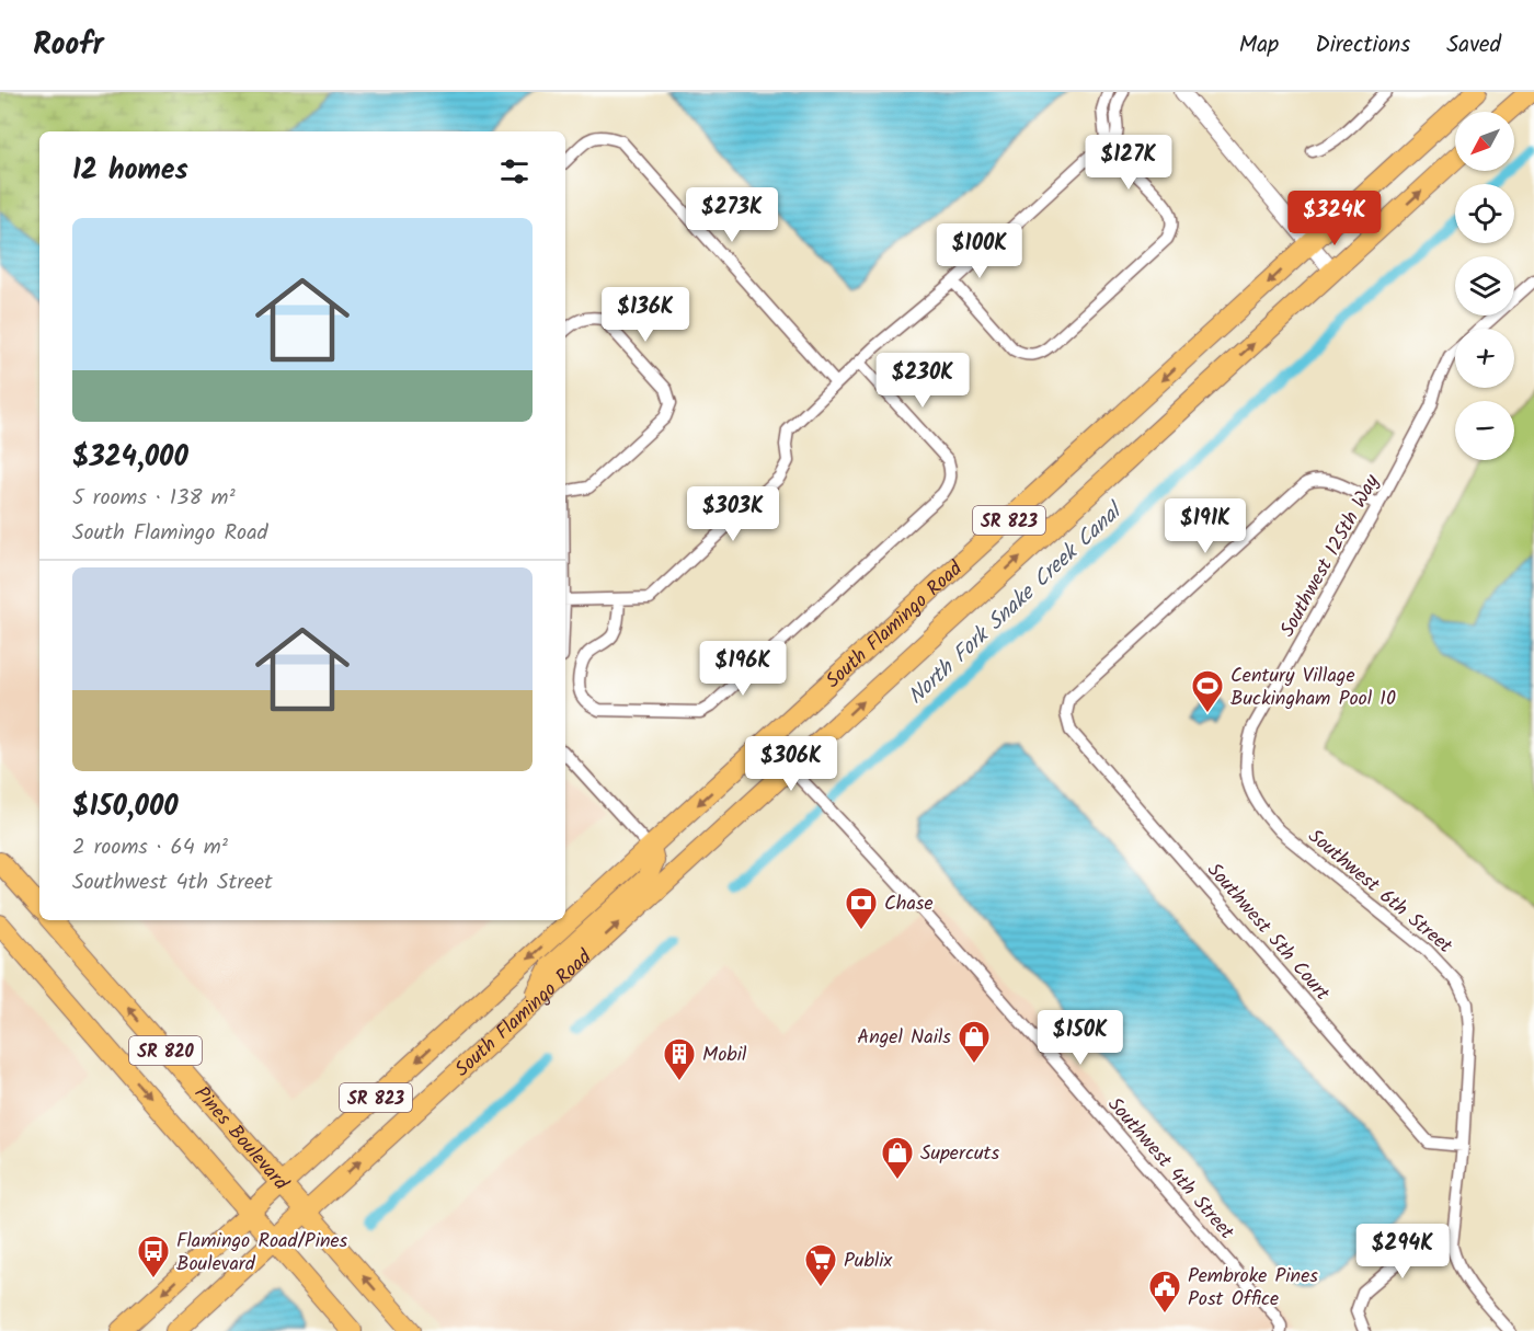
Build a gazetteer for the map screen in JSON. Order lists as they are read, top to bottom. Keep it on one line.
{"streets":{"highway":["SR 823","South Flamingo Road","SR 820","Pines Boulevard"],"street":["Southwest 125th Way","Southwest 6th Street","Southwest 5th Court","Southwest 4th Street"]},"crossings":[["SR 823","South Flamingo Road"],["SR 823","SR 820"],["SR 823","Pines Boulevard"],["Southwest 125th Way","Southwest 6th Street"],["Southwest 125th Way","Southwest 5th Court"],["South Flamingo Road","Pines Boulevard"],["South Flamingo Road","Southwest 4th Street"],["Southwest 6th Street","Southwest 5th Court"]],"water":["North Fork Snake Creek Canal"],"places":{"sports":["Century Village Buckingham Pool 10"],"bank":["Chase"],"shop":["Angel Nails","Supercuts"],"building":["Mobil"],"bus stop":["Flamingo Road/Pines Boulevard"],"supermarket":["Publix"],"public building":["Pembroke Pines Post Office"]},"north":"bottom left","page":{"header":"Roofr","nav":["Map","Directions","Saved"],"map_buttons":["+","−"],"heading":"12 homes","price":["$127K","$273K","$324K","$100K","$136K","$230K","$303K","$191K","$196K","$306K","$150K","$294K"],"list":[{"name":"$324,000","note":"5 rooms · 138 m² · South Flamingo Road"},{"name":"$150,000","note":"2 rooms · 64 m² · Southwest 4th Street"}]}}
